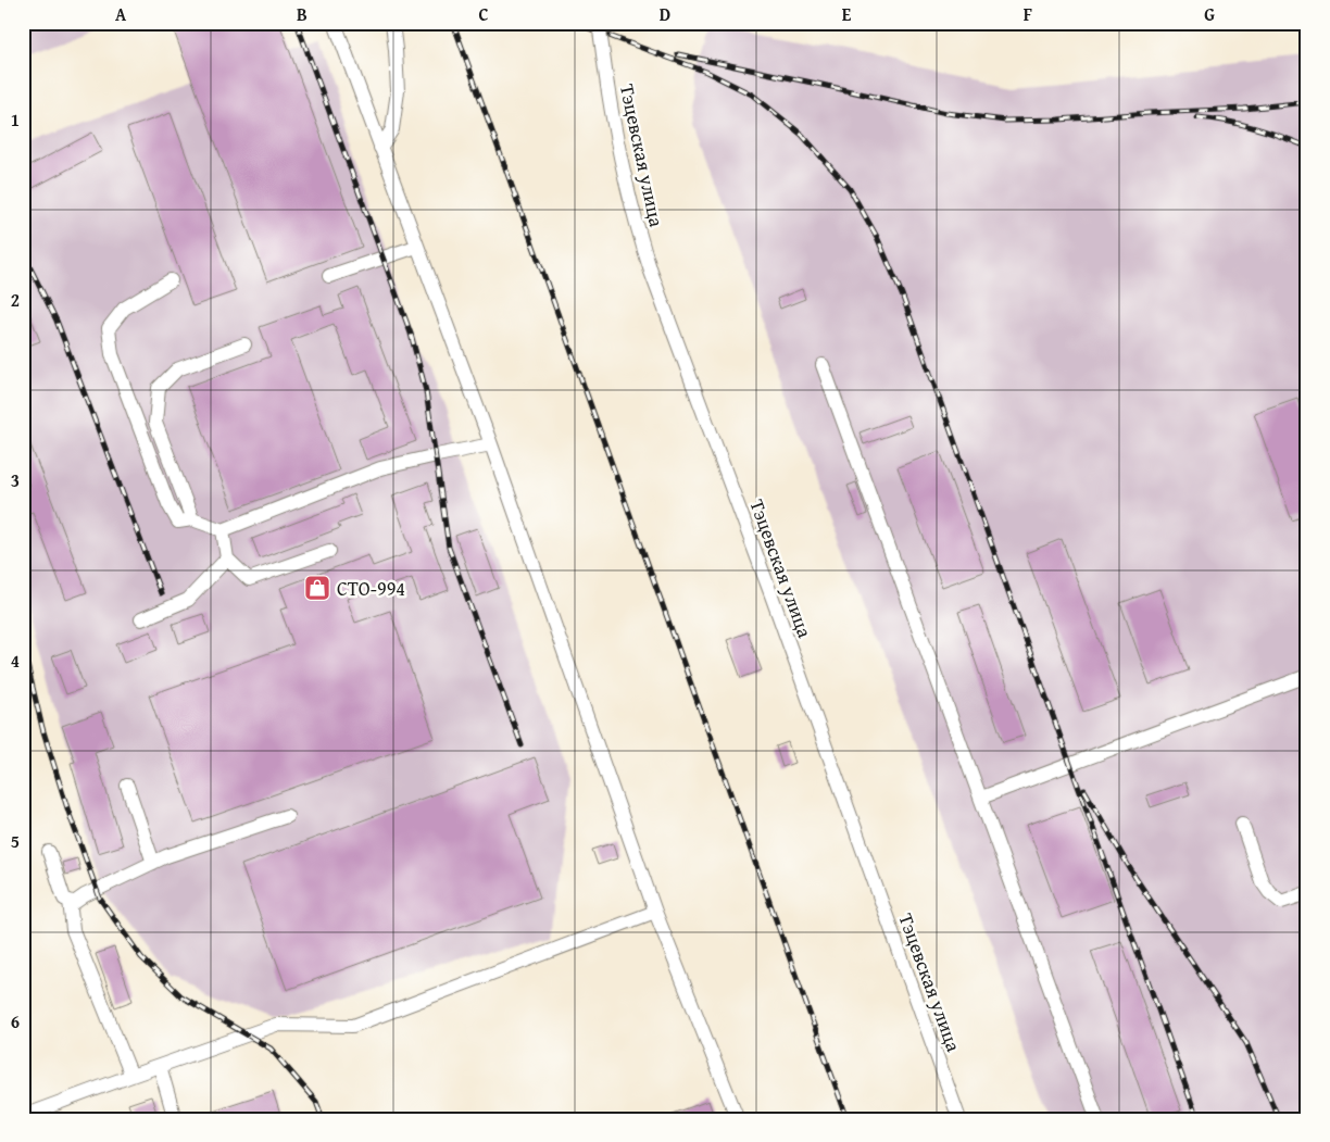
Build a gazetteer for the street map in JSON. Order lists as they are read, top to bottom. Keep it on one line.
{"streets":{"street":["Тэцевская улица"]},"places":{"shop":["СТО-994"]},"grid":{"columns":["A","B","C","D","E","F","G"],"rows":["1","2","3","4","5","6"]}}
